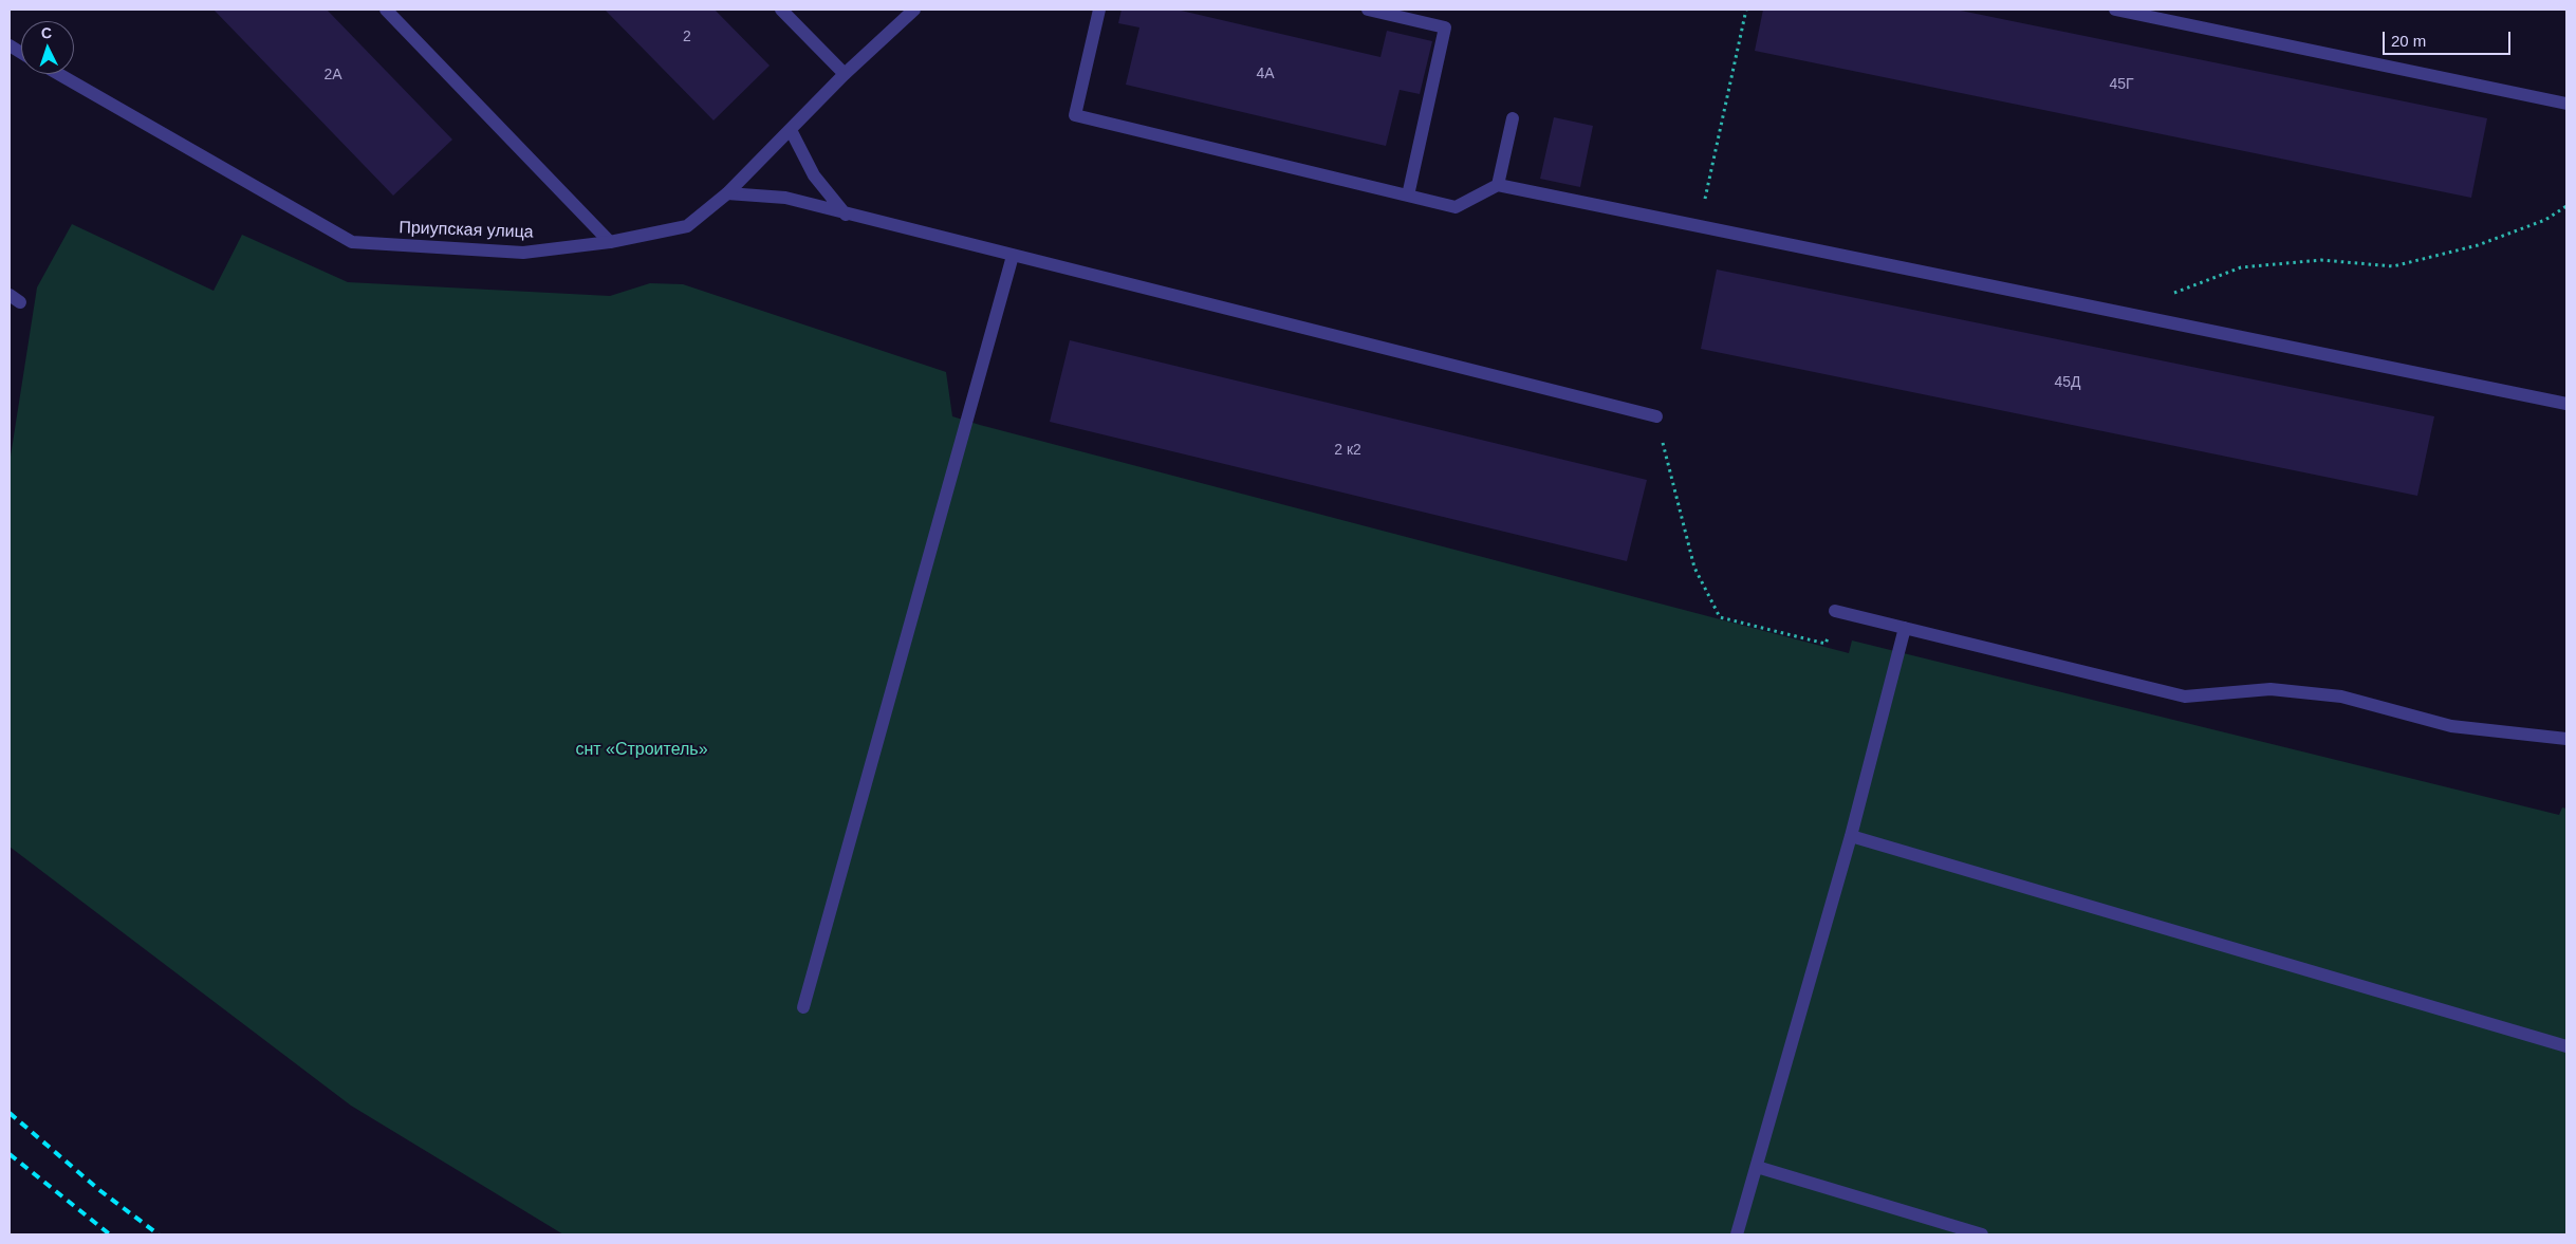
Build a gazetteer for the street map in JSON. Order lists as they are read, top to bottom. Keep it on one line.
{"streets":{"street":["Приупская улица"]},"parks":["снт «Строитель»"],"house_numbers":["2","4А","2А","45Г","45Д","2 к2"],"scale_bar":"20 m","north":"top"}
